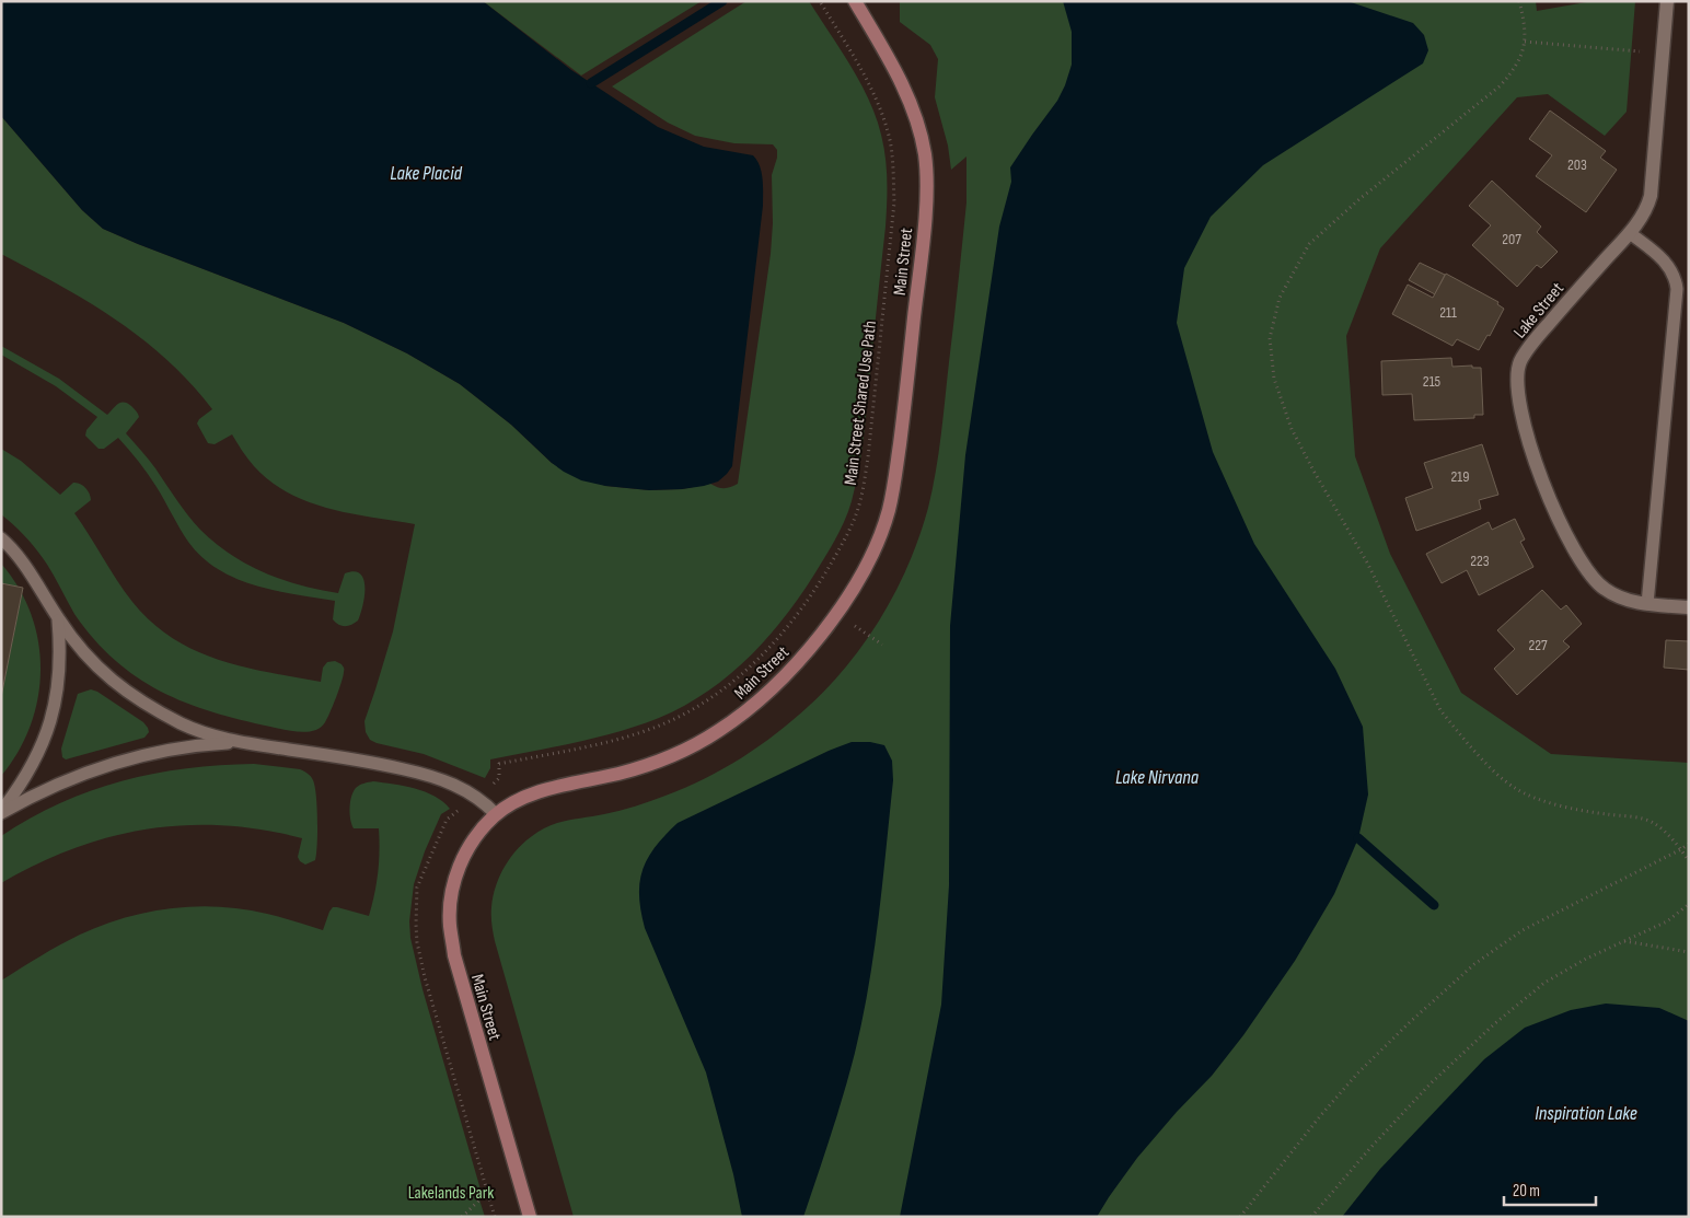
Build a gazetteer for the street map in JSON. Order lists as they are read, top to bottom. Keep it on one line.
{"streets":{"street":["Main Street","Lake Street"],"path":["Main Street Shared Use Path"]},"water":["Lake Placid","Lake Nirvana","Inspiration Lake"],"parks":["Lakelands Park"],"house_numbers":["203","207","211","215","219","223","227"],"scale_bar":"20 m"}
